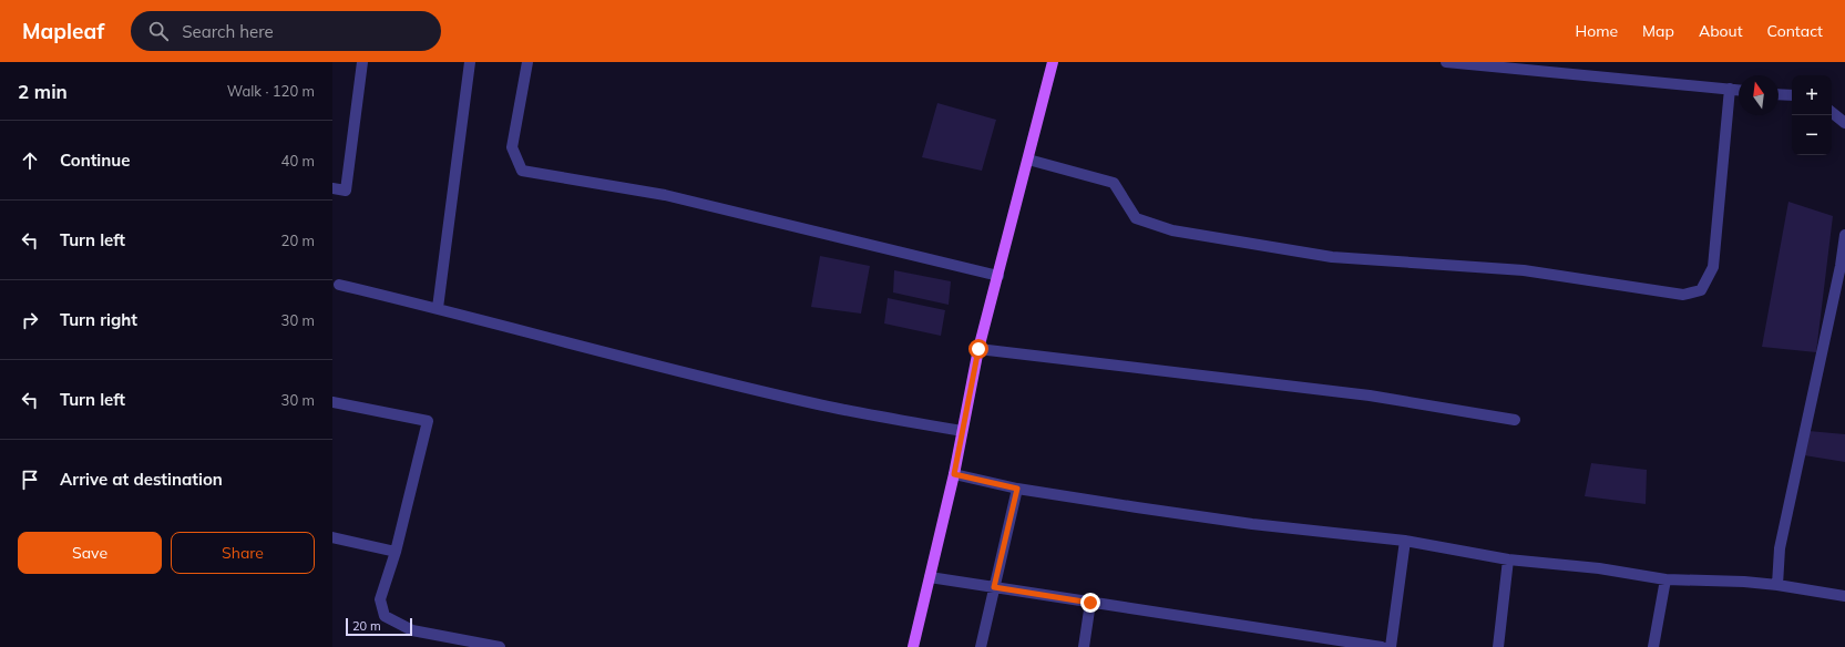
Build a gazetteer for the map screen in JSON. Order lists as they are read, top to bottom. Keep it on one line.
{"scale_bar":"20 m","north":"top","page":{"header":"Mapleaf","search":"Search here","nav":["Home","Map","About","Contact"],"heading":["2 min","Walk · 120 m"],"map_buttons":["+","−"],"list":[["Continue","40 m"],["Turn left","20 m"],["Turn right","30 m"],["Turn left","30 m"],"Arrive at destination"],"buttons":["Save","Share"],"scale":"20 m"}}
